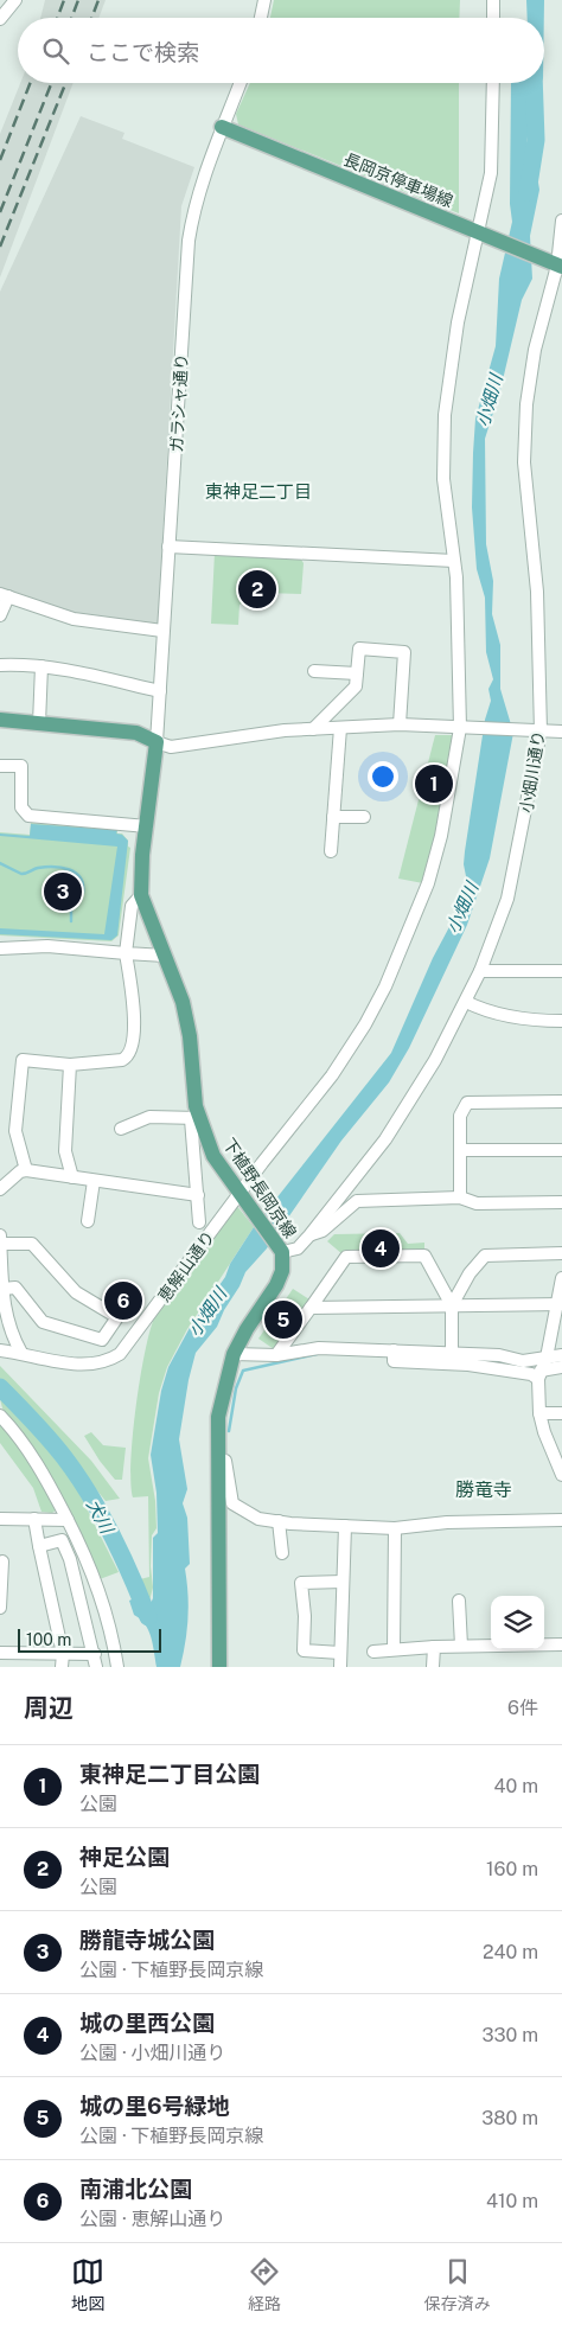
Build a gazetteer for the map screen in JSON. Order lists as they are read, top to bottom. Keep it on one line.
{"streets":{"main road":["長岡京停車場線","下植野長岡京線"],"street":["ガラシャ通り","小畑川通り","恵解山通り"]},"crossings":[["長岡京停車場線","ガラシャ通り"],["長岡京停車場線","小畑川通り"],["長岡京停車場線","恵解山通り"],["ガラシャ通り","下植野長岡京線"],["小畑川通り","下植野長岡京線"],["下植野長岡京線","恵解山通り"]],"districts":["東神足二丁目","勝竜寺"],"water":["小畑川","犬川"],"scale_bar":"100 m","page":{"search":"ここで検索","pins":["2","1","3","4","6","5"],"scale":"100 m","heading":["周辺","6件"],"list":[{"mark":"1","name":"東神足二丁目公園","note":"公園","value":"40 m"},{"mark":"2","name":"神足公園","note":"公園","value":"160 m"},{"mark":"3","name":"勝龍寺城公園","note":"公園 · 下植野長岡京線","value":"240 m"},{"mark":"4","name":"城の里西公園","note":"公園 · 小畑川通り","value":"330 m"},{"mark":"5","name":"城の里6号緑地","note":"公園 · 下植野長岡京線","value":"380 m"},{"mark":"6","name":"南浦北公園","note":"公園 · 恵解山通り","value":"410 m"}],"nav":["地図","経路","保存済み"]}}
